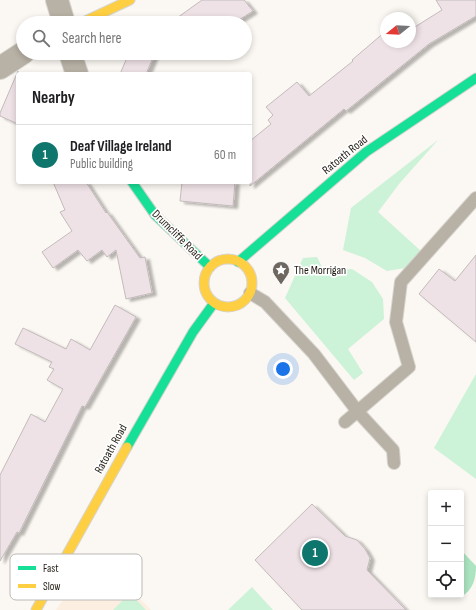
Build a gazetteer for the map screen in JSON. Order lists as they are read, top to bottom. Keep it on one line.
{"streets":{"main road":["Ratoath Road","Drumcliffe Road"]},"crossings":[["Ratoath Road","Drumcliffe Road"]],"places":{"place":["The Morrigan"]},"legend":["Fast","Slow"],"north":"left","page":{"search":"Search here","heading":"Nearby","list":[{"mark":"1","name":"Deaf Village Ireland","note":"Public building","value":"60 m"}],"map_buttons":["+","−"],"pins":"1"}}
